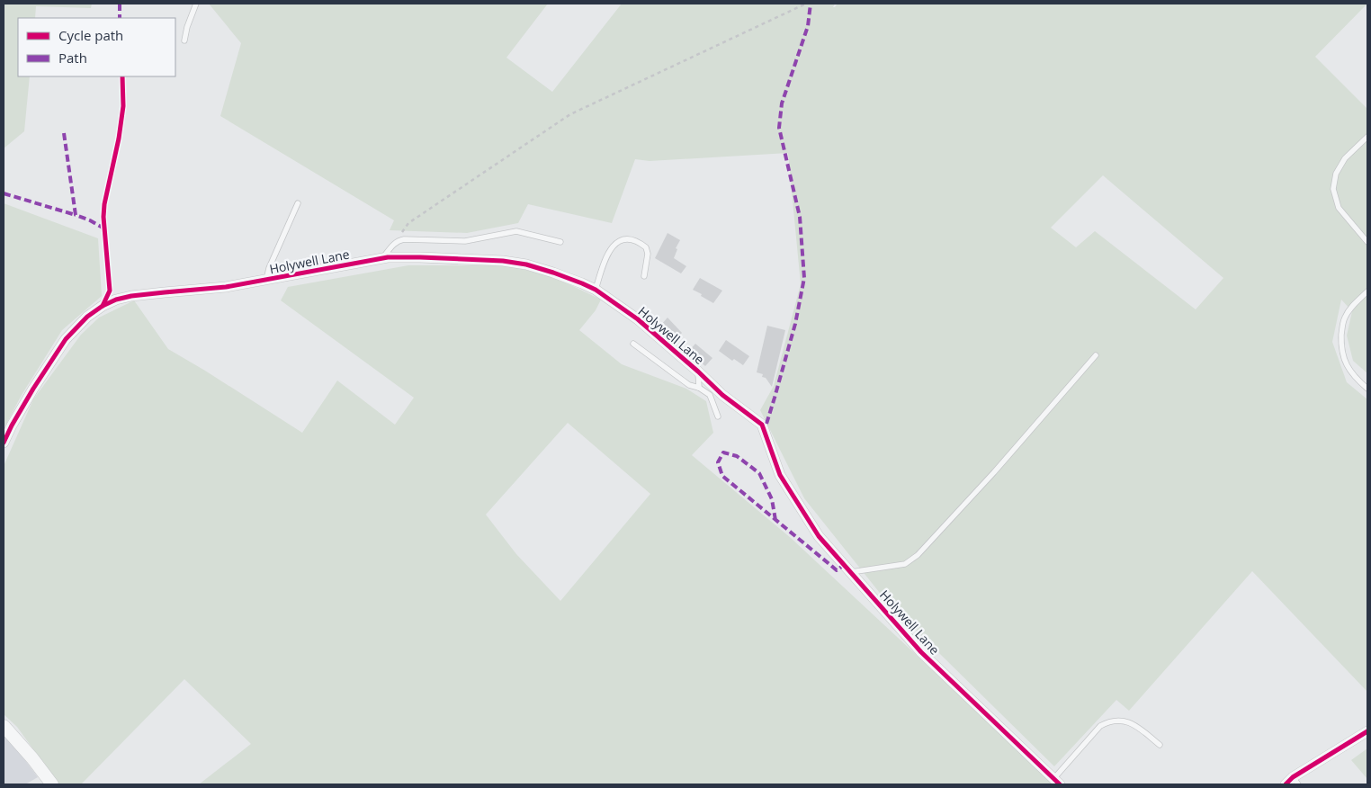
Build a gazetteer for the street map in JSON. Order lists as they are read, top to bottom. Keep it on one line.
{"streets":{"street":["Holywell Lane"]},"legend":["Cycle path","Path"]}
